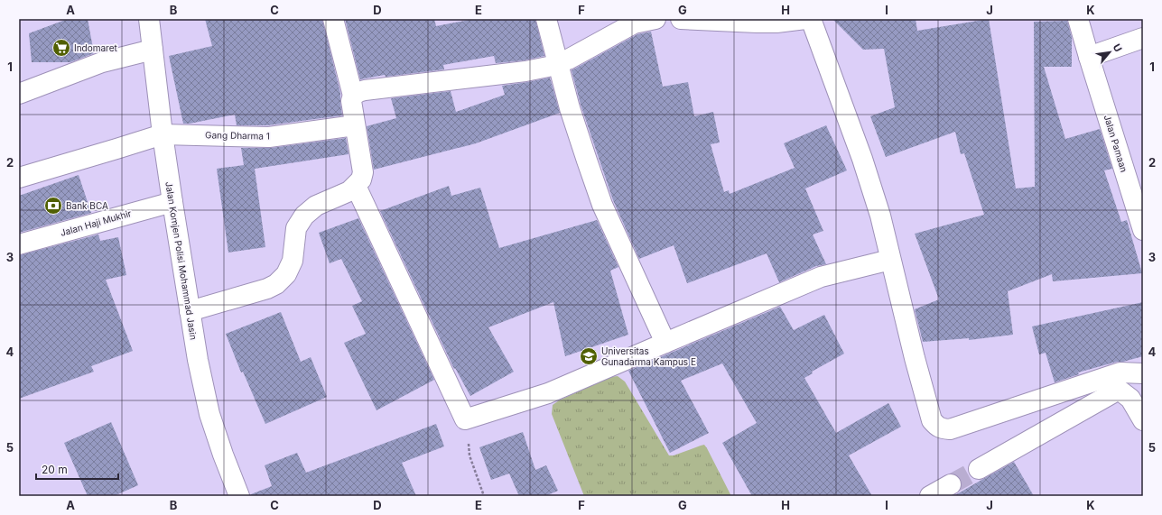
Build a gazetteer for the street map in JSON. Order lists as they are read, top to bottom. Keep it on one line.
{"streets":{"street":["Gang Dharma 1","Jalan Pamaan","Jalan Haji Mukhir","Jalan Komjen Polisi Mohammad Jasin"]},"crossings":[["Gang Dharma 1","Jalan Komjen Polisi Mohammad Jasin"],["Jalan Haji Mukhir","Jalan Komjen Polisi Mohammad Jasin"]],"places":{"supermarket":["Indomaret"],"bank":["Bank BCA"],"school or university":["Universitas Gunadarma Kampus E"]},"scale_bar":"20 m","north":"top right","grid":{"columns":["A","B","C","D","E","F","G","H","I","J","K"],"rows":["1","2","3","4","5"]}}
